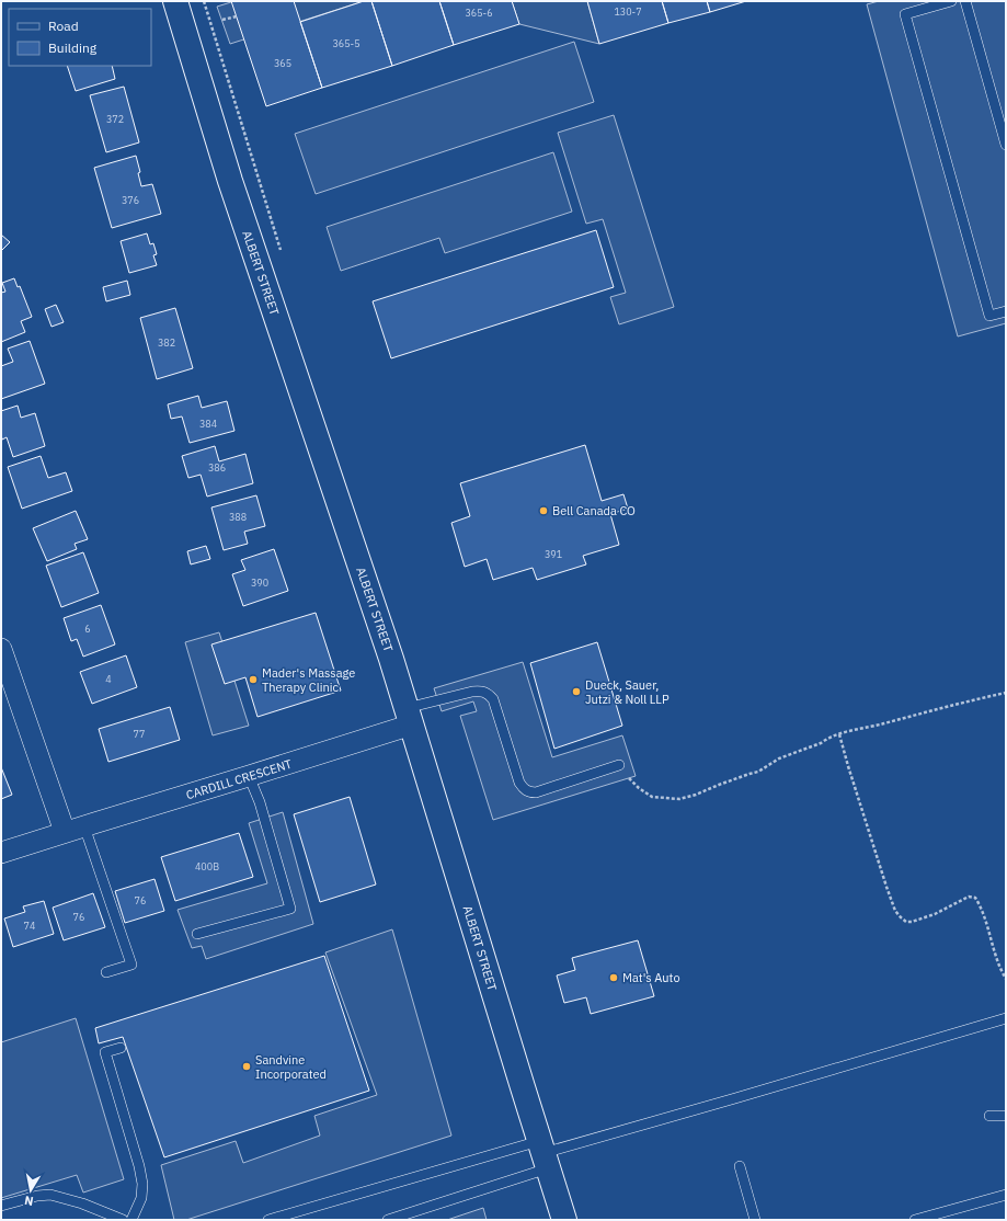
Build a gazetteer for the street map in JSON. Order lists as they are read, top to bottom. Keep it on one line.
{"streets":{"street":["ALBERT STREET","CARDILL CRESCENT"]},"crossings":[["ALBERT STREET","CARDILL CRESCENT"]],"places":["Bell Canada CO","Mader's Massage Therapy Clinic","Dueck, Sauer, Jutzi & Noll LLP","Mat's Auto","Sandvine Incorporated"],"house_numbers":["130-7","365-6","365-5","365","372","376","382","384","386","388","391","390","6","4","77","400B","76","76","74"],"legend":["Road","Building"],"north":"bottom"}
